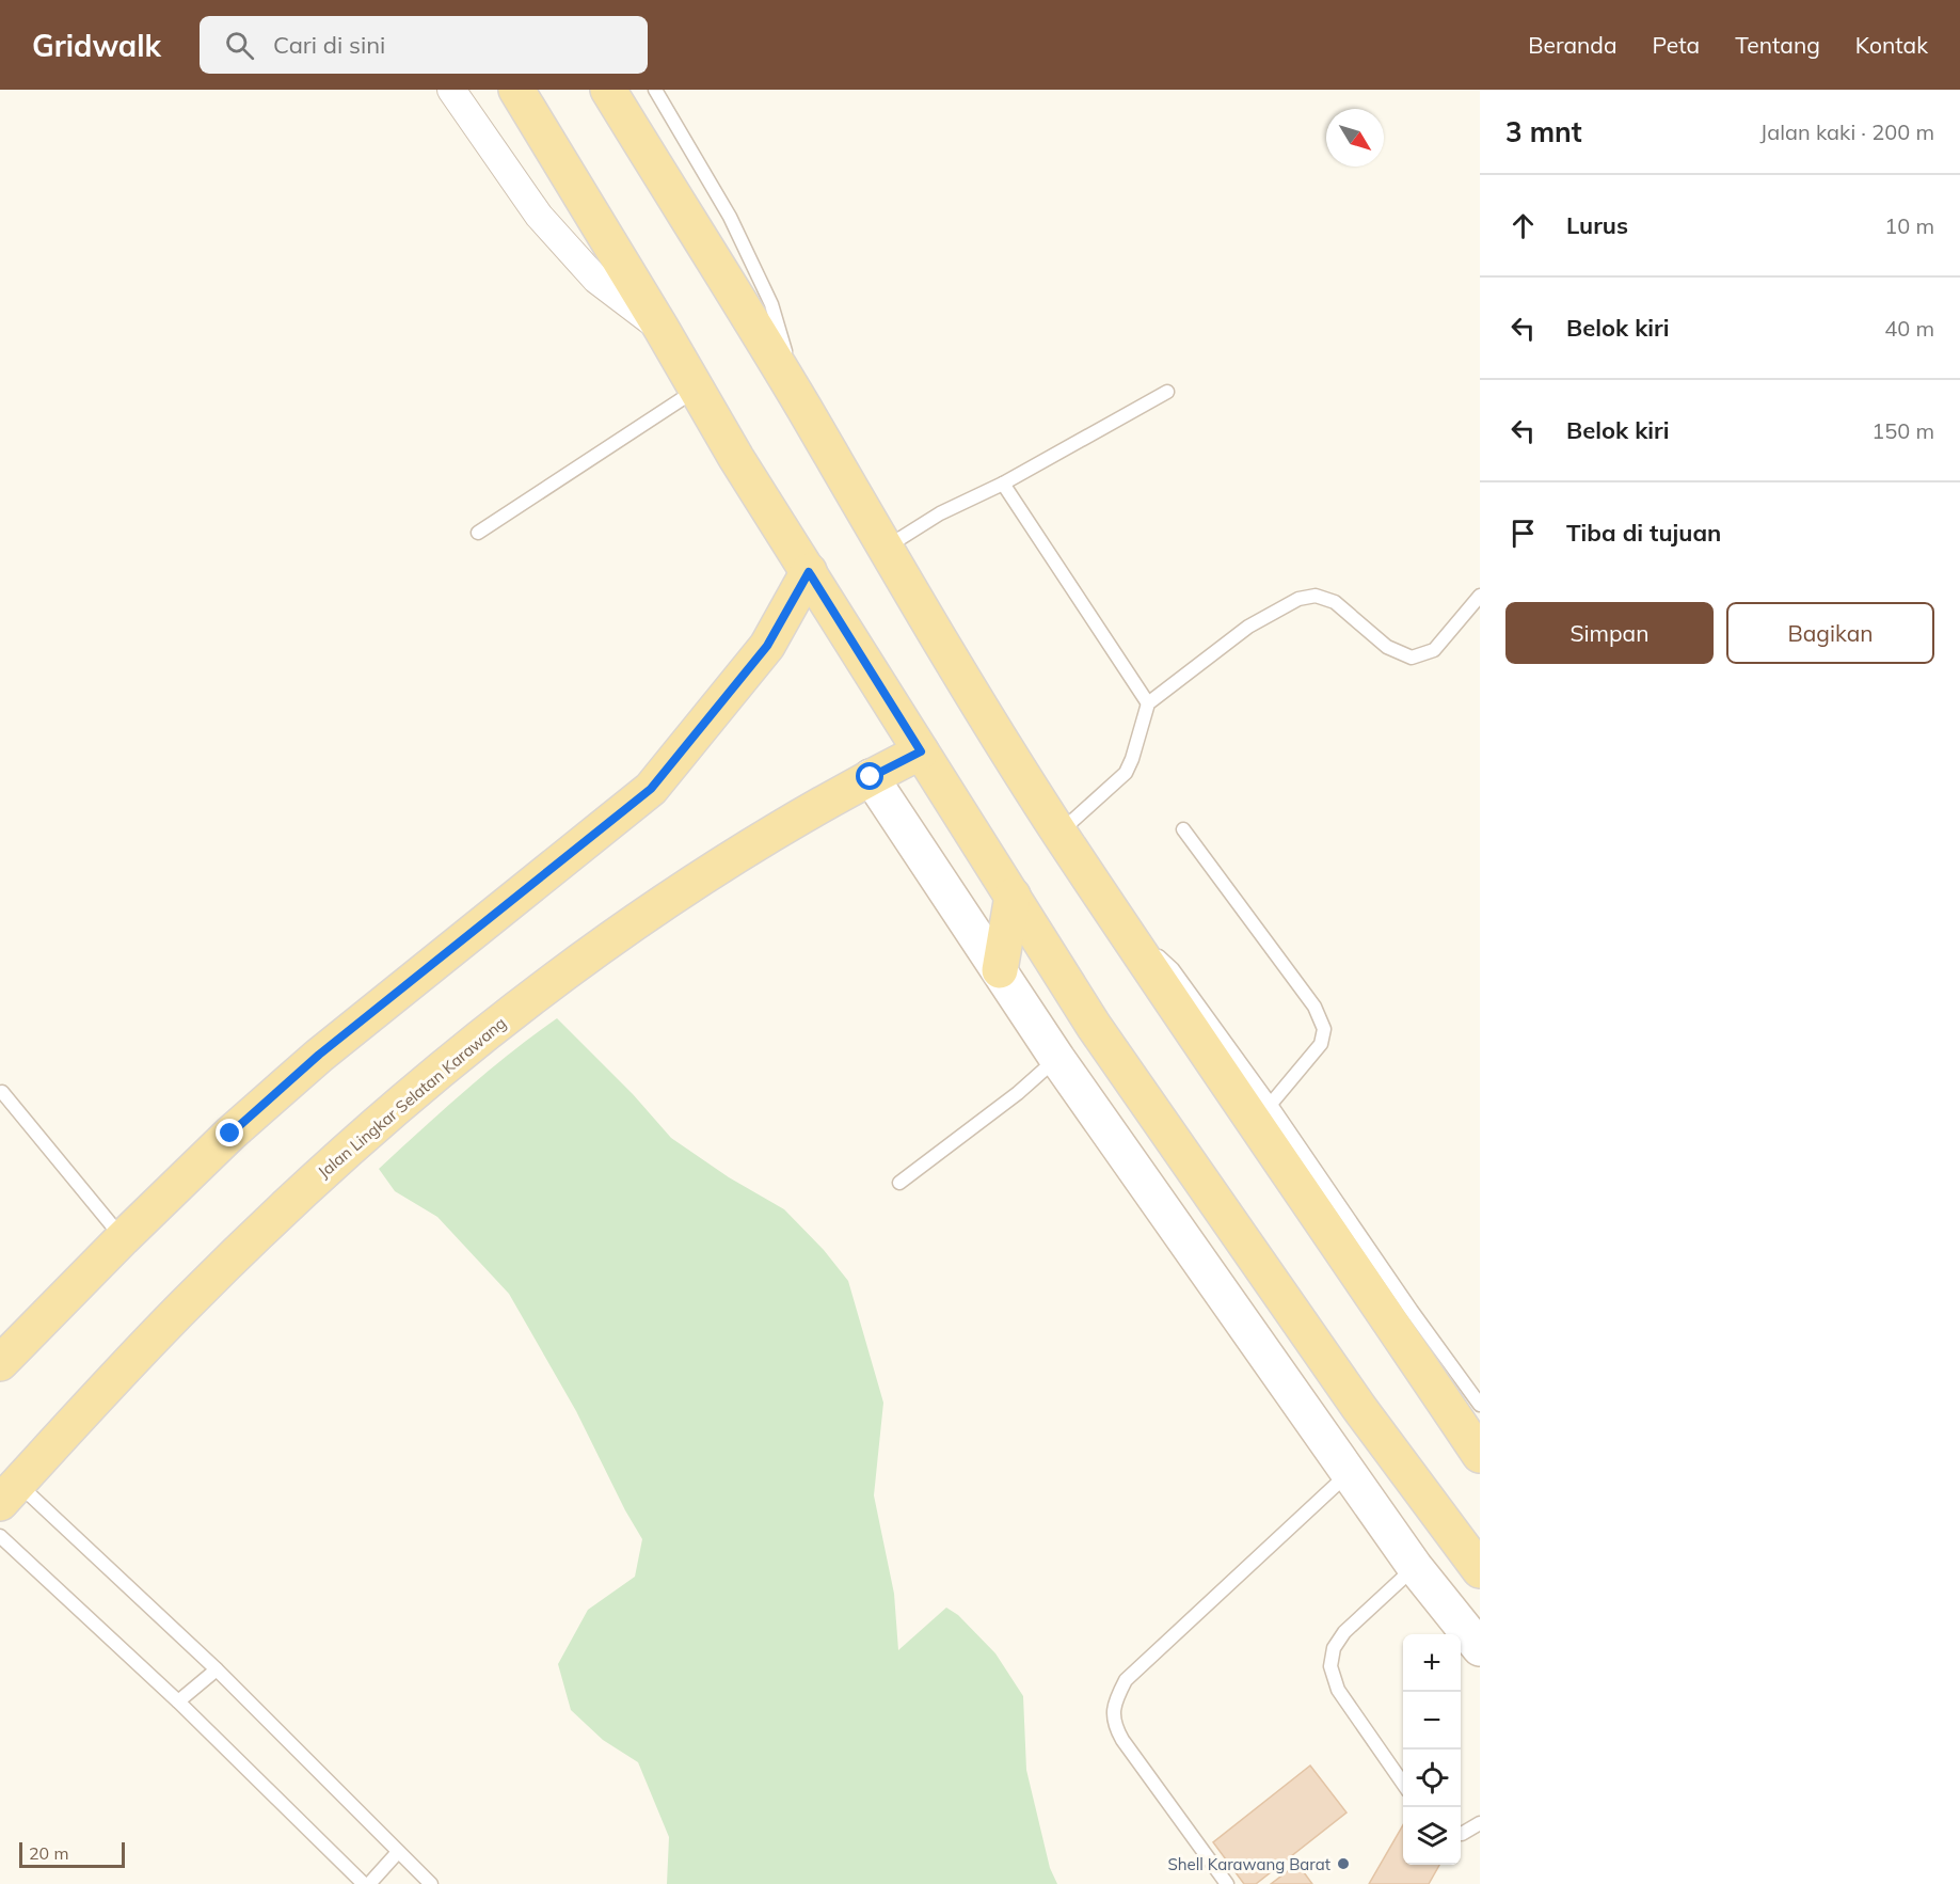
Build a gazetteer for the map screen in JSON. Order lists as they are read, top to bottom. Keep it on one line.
{"streets":{"main road":["Jalan Lingkar Selatan Karawang"]},"places":["Shell Karawang Barat"],"scale_bar":"20 m","north":"bottom right","page":{"header":"Gridwalk","search":"Cari di sini","nav":["Beranda","Peta","Tentang","Kontak"],"heading":["3 mnt","Jalan kaki · 200 m"],"list":[["Lurus","10 m"],["Belok kiri","40 m"],["Belok kiri","150 m"],"Tiba di tujuan"],"buttons":["Simpan","Bagikan"],"map_buttons":["+","−"],"scale":"20 m"}}
